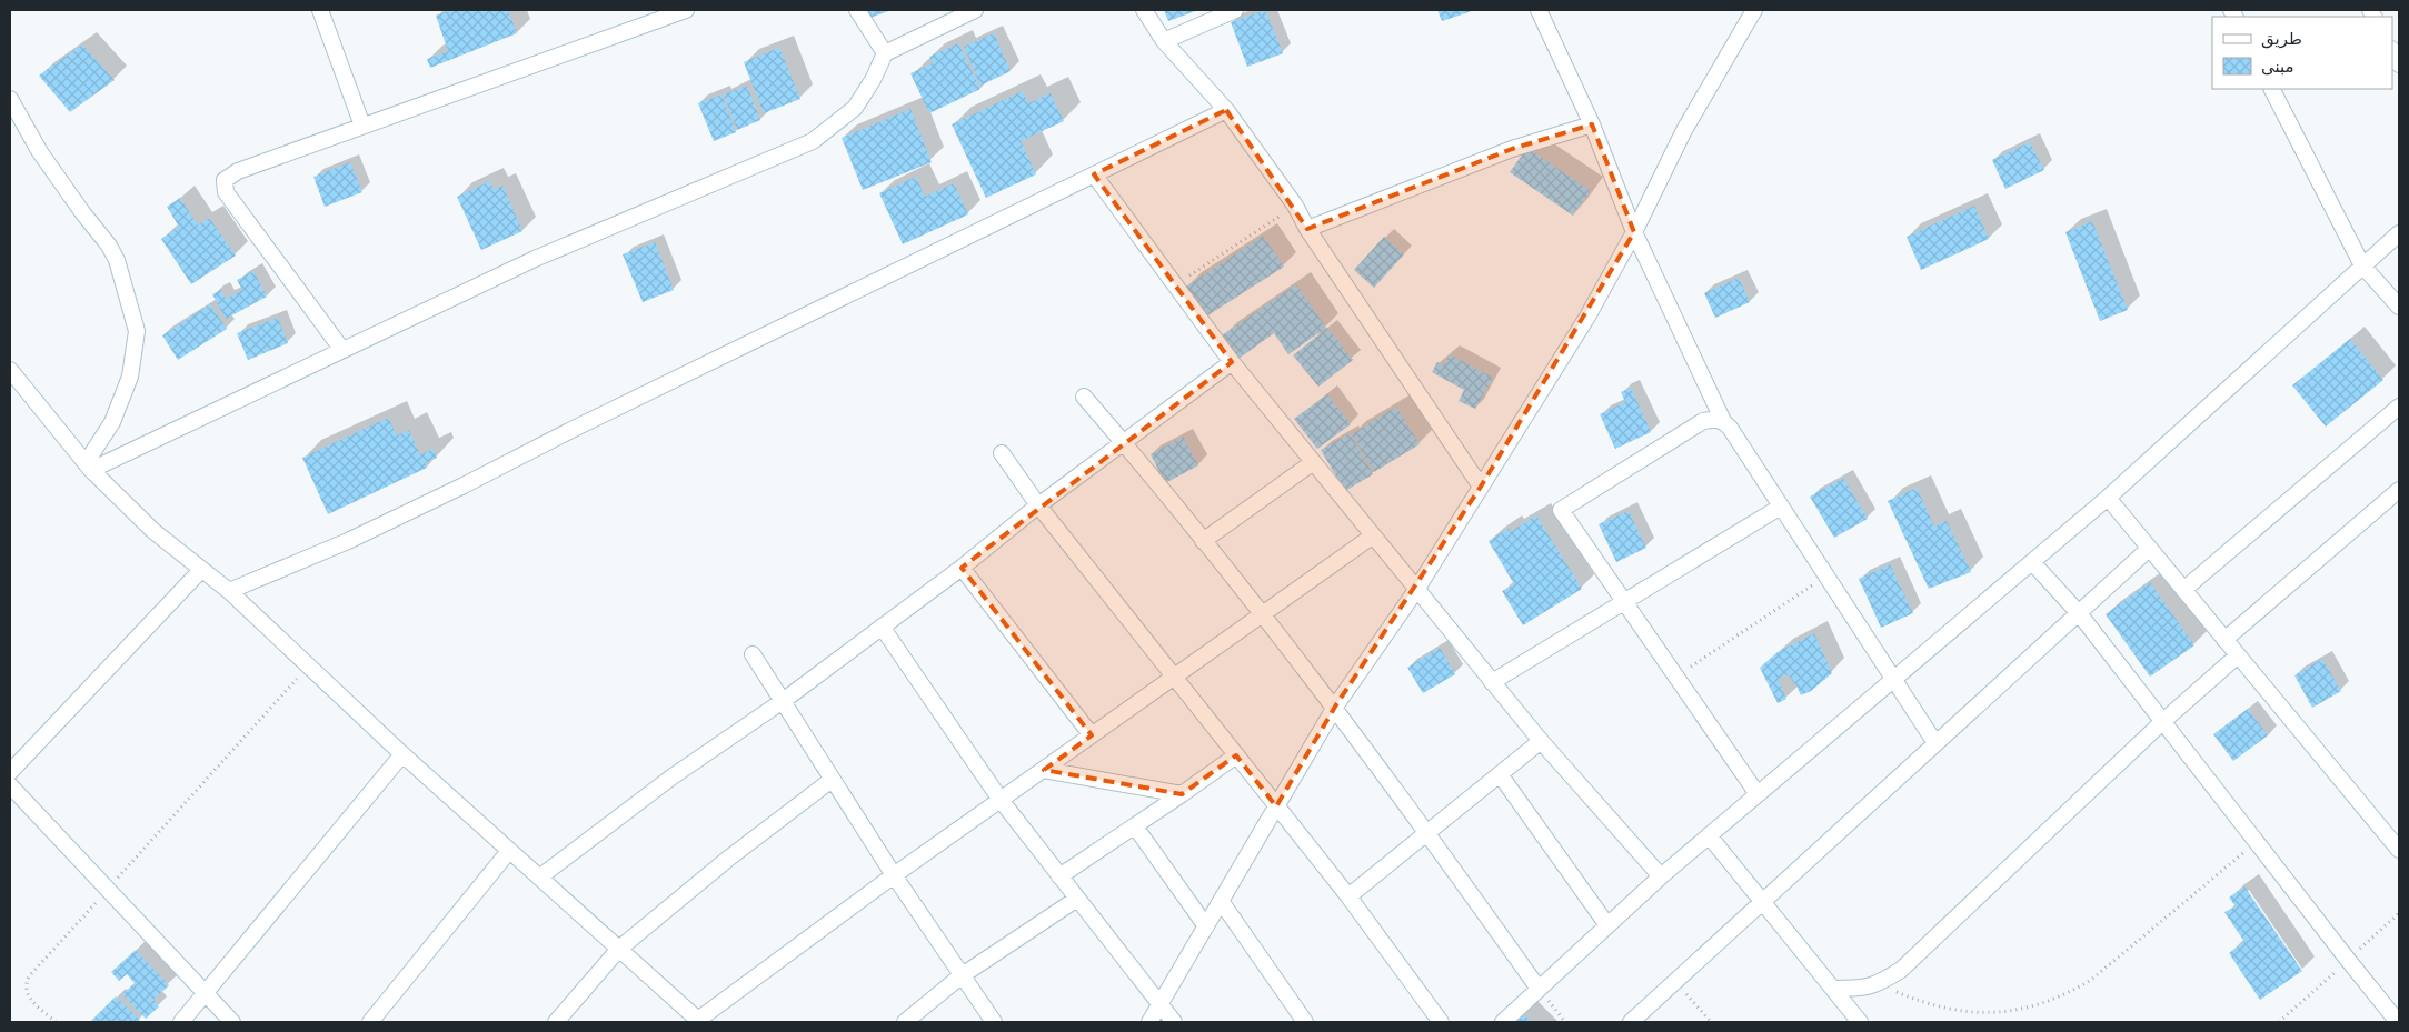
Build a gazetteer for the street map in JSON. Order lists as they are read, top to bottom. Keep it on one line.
{"legend":["طريق","مبنى"]}
